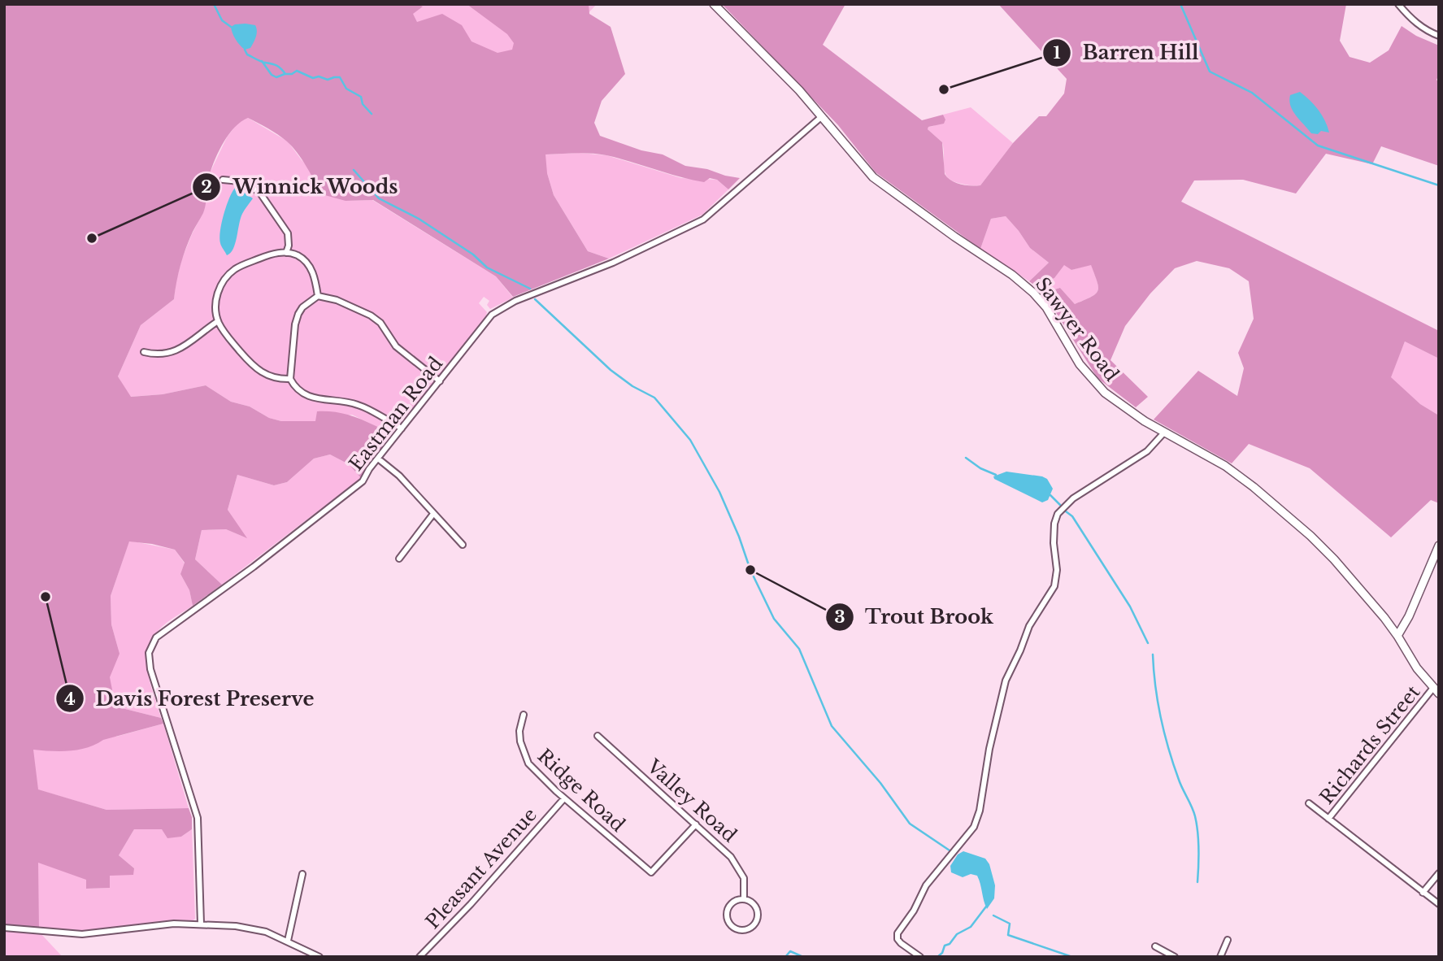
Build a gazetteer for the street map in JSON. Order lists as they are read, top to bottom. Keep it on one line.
{"streets":{"street":["Sawyer Road","Eastman Road","Richards Street","Ridge Road","Valley Road","Pleasant Avenue"]},"crossings":[["Sawyer Road","Eastman Road"],["Sawyer Road","Richards Street"],["Ridge Road","Valley Road"],["Ridge Road","Pleasant Avenue"]],"places":["Barren Hill","Winnick Woods","Trout Brook","Davis Forest Preserve"]}
